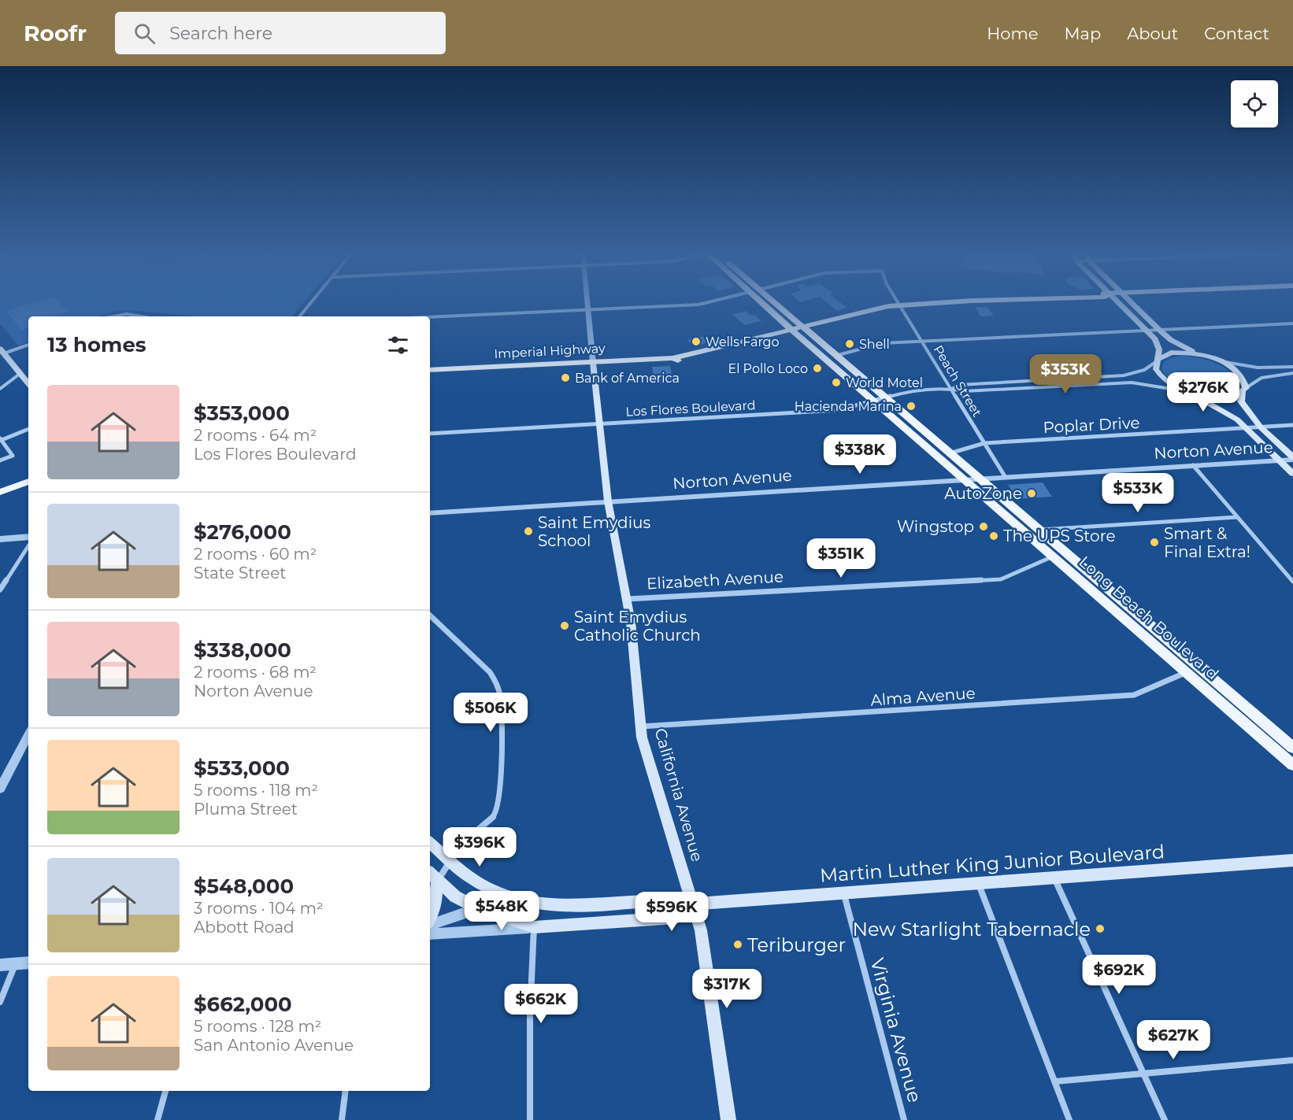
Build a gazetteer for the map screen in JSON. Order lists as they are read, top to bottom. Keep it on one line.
{"streets":{"main road":["Imperial Highway","Long Beach Boulevard","California Avenue","Martin Luther King Junior Boulevard"],"street":["Peach Street","Los Flores Boulevard","Poplar Drive","Norton Avenue","Elizabeth Avenue","Alma Avenue","Virginia Avenue"]},"crossings":[["Imperial Highway","Peach Street"],["Imperial Highway","Long Beach Boulevard"],["Imperial Highway","California Avenue"],["Peach Street","Los Flores Boulevard"],["Peach Street","Poplar Drive"],["Peach Street","Norton Avenue"],["Los Flores Boulevard","Long Beach Boulevard"],["Los Flores Boulevard","California Avenue"],["Poplar Drive","Long Beach Boulevard"],["Norton Avenue","Long Beach Boulevard"],["Norton Avenue","California Avenue"],["Elizabeth Avenue","Long Beach Boulevard"],["Elizabeth Avenue","California Avenue"],["Long Beach Boulevard","Alma Avenue"],["Alma Avenue","California Avenue"],["California Avenue","Martin Luther King Junior Boulevard"],["Martin Luther King Junior Boulevard","Virginia Avenue"]],"places":["Wells Fargo","Shell","El Pollo Loco","Bank of America","World Motel","Hacienda Marina","AutoZone","Wingstop","Saint Emydius School","The UPS Store","Smart & Final Extra!","Saint Emydius Catholic Church","New Starlight Tabernacle","Teriburger"],"page":{"header":"Roofr","search":"Search here","nav":["Home","Map","About","Contact"],"heading":"13 homes","price":["$353K","$276K","$338K","$533K","$351K","$506K","$396K","$548K","$596K","$692K","$317K","$662K","$627K"],"list":[{"name":"$353,000","note":"2 rooms · 64 m² · Los Flores Boulevard"},{"name":"$276,000","note":"2 rooms · 60 m² · State Street"},{"name":"$338,000","note":"2 rooms · 68 m² · Norton Avenue"},{"name":"$533,000","note":"5 rooms · 118 m² · Pluma Street"},{"name":"$548,000","note":"3 rooms · 104 m² · Abbott Road"},{"name":"$662,000","note":"5 rooms · 128 m² · San Antonio Avenue"}]}}
